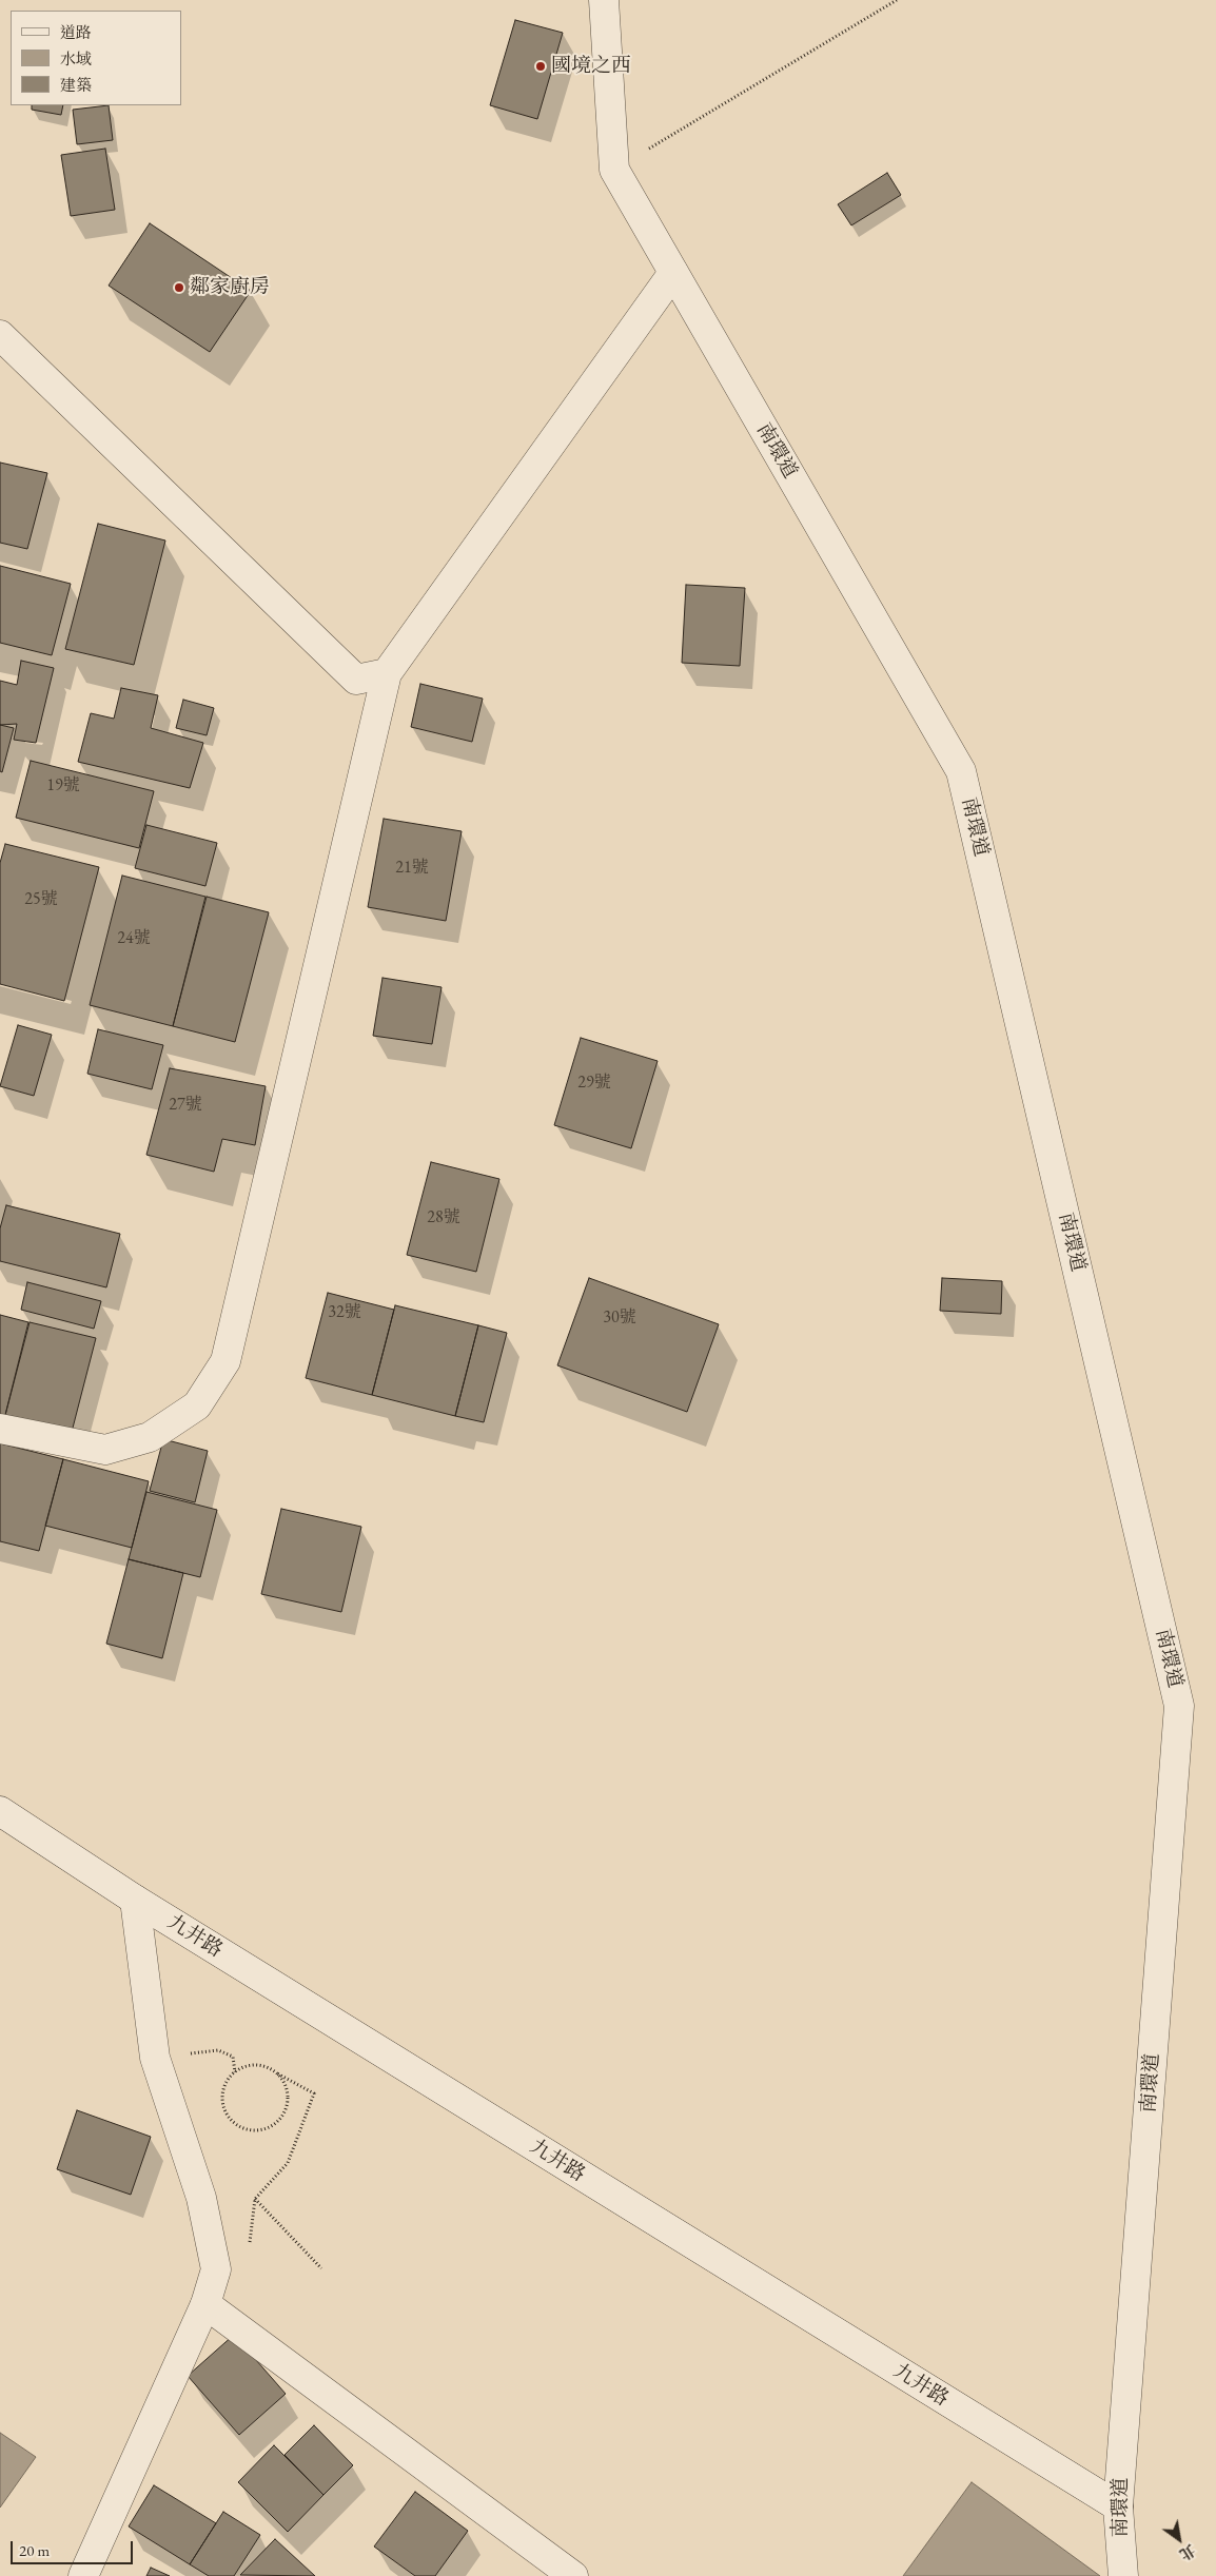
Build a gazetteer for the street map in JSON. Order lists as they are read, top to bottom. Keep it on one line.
{"streets":{"street":["南環道","九井路"]},"crossings":[["南環道","九井路"]],"places":["國境之西","鄰家廚房"],"house_numbers":["19號","21號","25號","24號","29號","27號","28號","32號","30號"],"legend":["道路","水域","建築"],"scale_bar":"20 m","north":"bottom right"}
